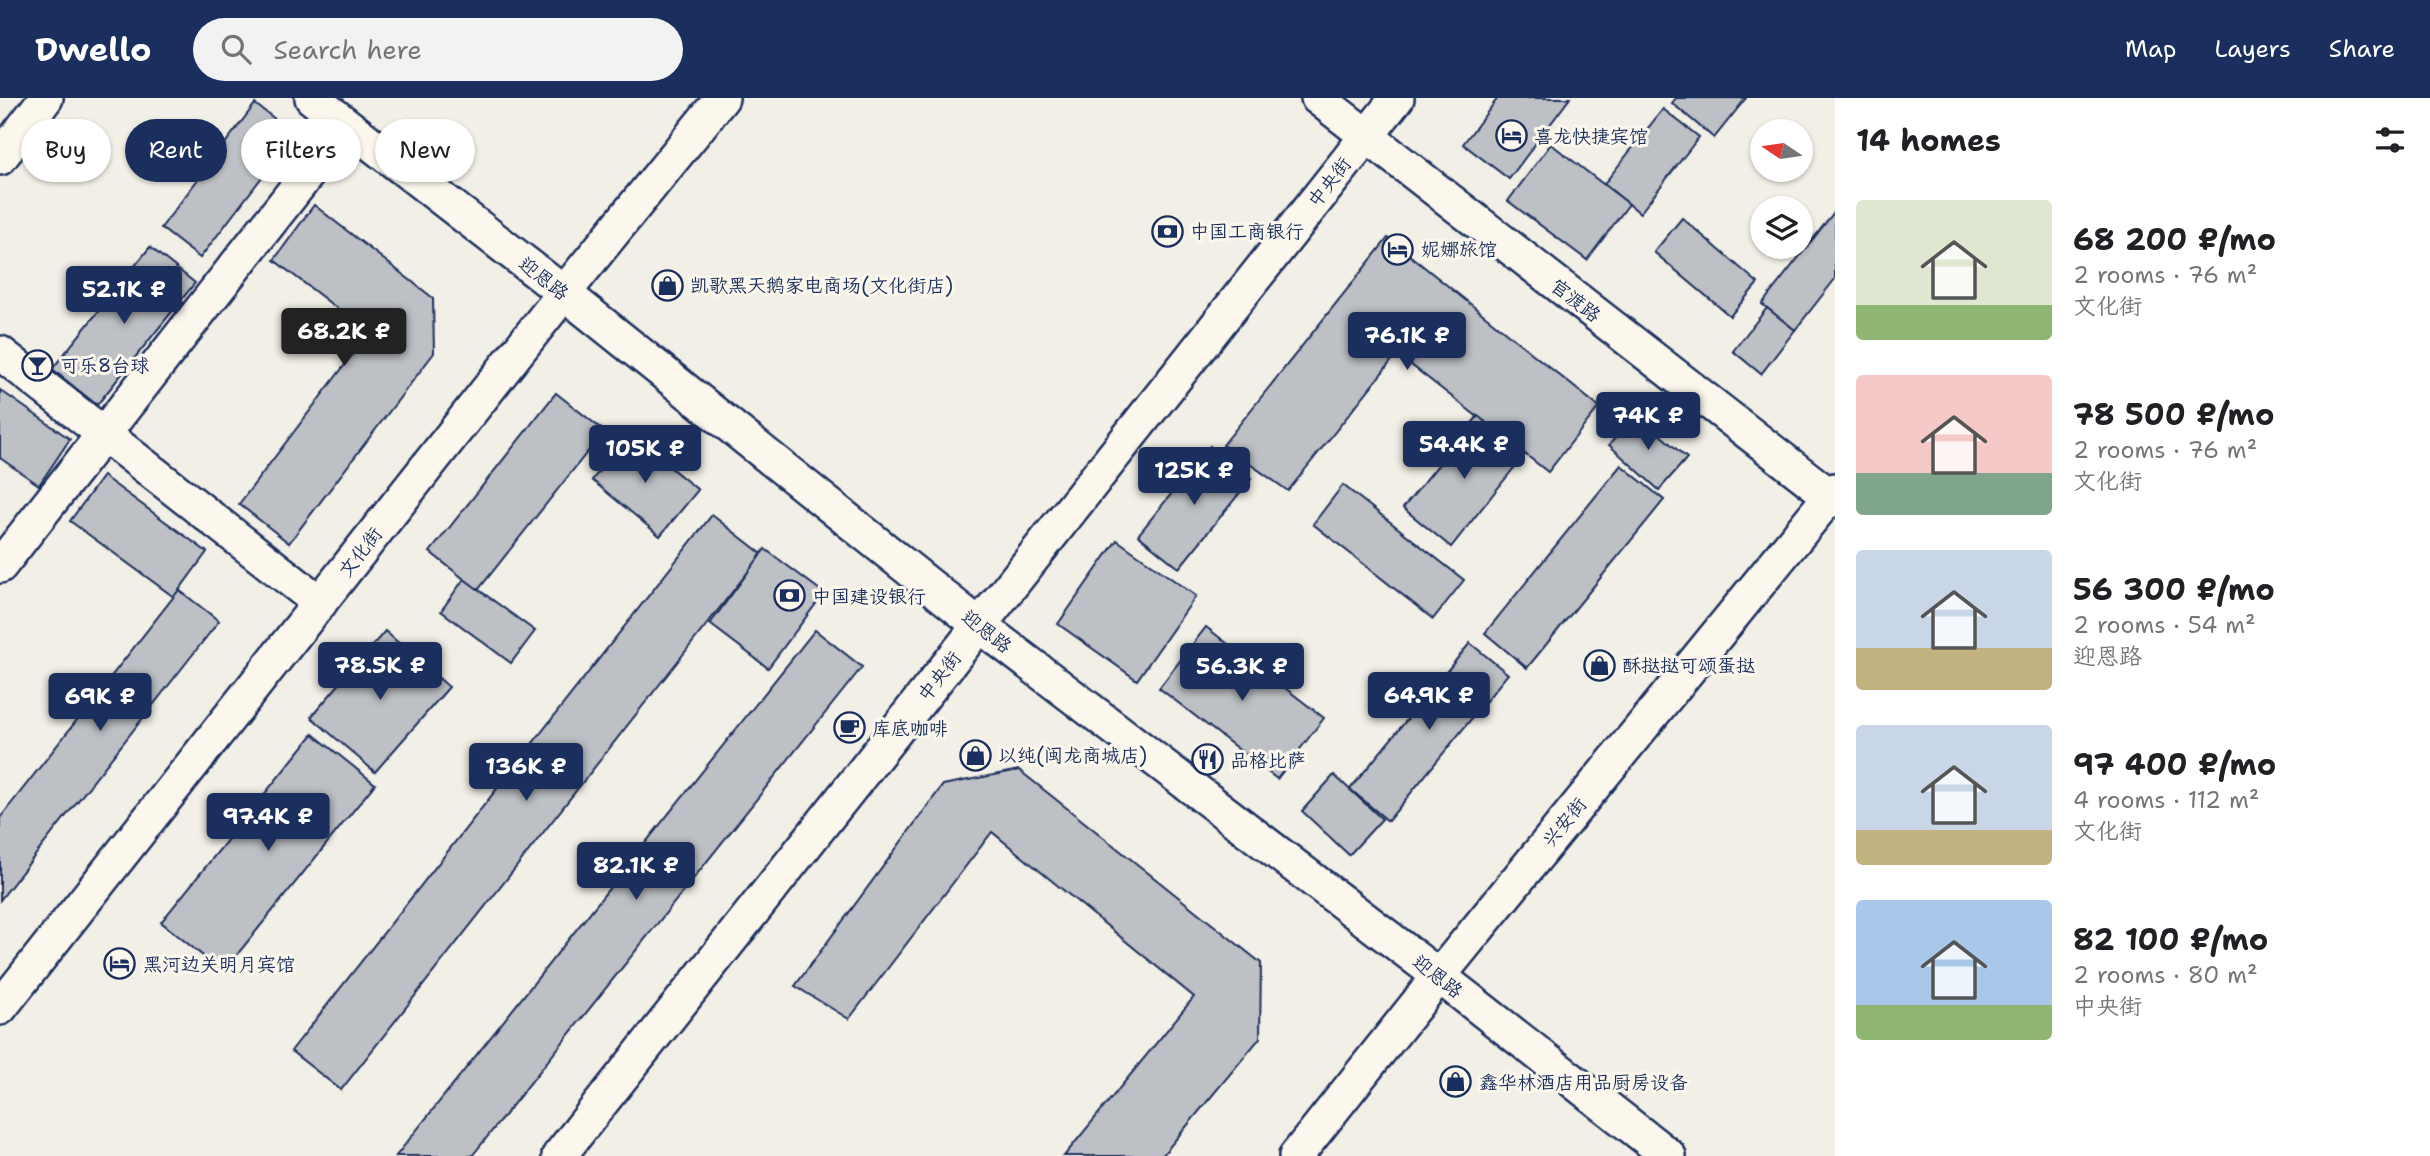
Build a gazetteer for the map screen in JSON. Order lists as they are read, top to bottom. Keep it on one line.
{"streets":{"street":["中央街","迎恩路","官渡路","文化街","兴安街"]},"crossings":[["中央街","迎恩路"],["中央街","官渡路"],["迎恩路","文化街"],["迎恩路","兴安街"],["官渡路","兴安街"]],"places":{"hotel":["喜龙快捷宾馆","妮娜旅馆","黑河边关明月宾馆"],"bank":["中国工商银行","中国建设银行"],"shop":["凯歌黑天鹅家电商场(文化街店)","酥挞挞可颂蛋挞","以纯(闽龙商城店)","鑫华林酒店用品厨房设备"],"bar":["可乐8台球"],"cafe":["库底咖啡"],"restaurant":["品格比萨"]},"north":"left","page":{"header":"Dwello","search":"Search here","nav":["Map","Layers","Share"],"heading":"14 homes","chip":["Buy","Rent","Filters","New"],"list":[{"name":"68 200 ₽/mo","note":"2 rooms · 76 m² · 文化街"},{"name":"78 500 ₽/mo","note":"2 rooms · 76 m² · 文化街"},{"name":"56 300 ₽/mo","note":"2 rooms · 54 m² · 迎恩路"},{"name":"97 400 ₽/mo","note":"4 rooms · 112 m² · 文化街"},{"name":"82 100 ₽/mo","note":"2 rooms · 80 m² · 中央街"}],"price":["52.1K ₽","68.2K ₽","76.1K ₽","74K ₽","54.4K ₽","105K ₽","125K ₽","78.5K ₽","56.3K ₽","64.9K ₽","69K ₽","136K ₽","97.4K ₽","82.1K ₽"]}}
